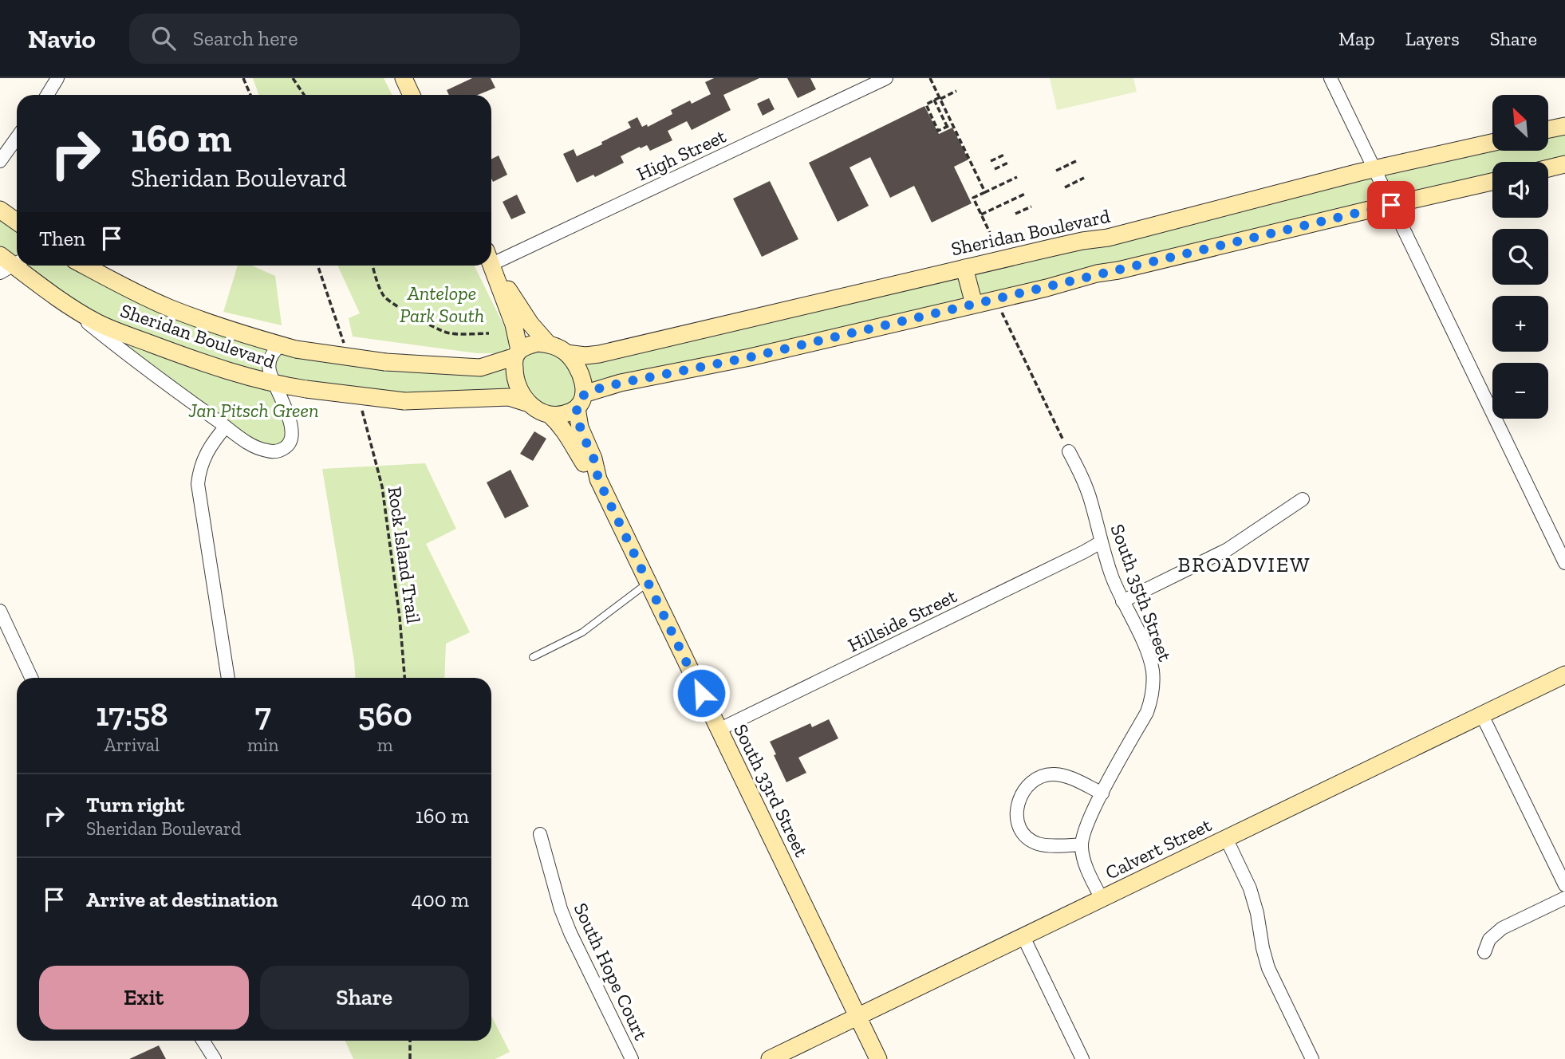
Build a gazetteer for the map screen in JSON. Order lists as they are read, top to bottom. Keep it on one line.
{"streets":{"main road":["Sheridan Boulevard","South 33rd Street","Calvert Street"],"street":["High Street","South 35th Street","Hillside Street","South Hope Court"],"path":["Rock Island Trail"]},"crossings":[["Sheridan Boulevard","South 33rd Street"],["South 35th Street","Hillside Street"],["Hillside Street","South 33rd Street"],["South 33rd Street","Calvert Street"]],"districts":["BROADVIEW"],"parks":["Antelope Park South","Jan Pitsch Green"],"north":"top left","page":{"header":"Navio","search":"Search here","nav":["Map","Layers","Share"],"map_buttons":["+","−"],"turn":["160 m","Sheridan Boulevard"],"then":"Then","eta":["17:58","Arrival","7","min","560","m"],"list":[{"name":"Turn right","note":"Sheridan Boulevard","value":"160 m"},{"name":"Arrive at destination","value":"400 m"}],"buttons":["Exit","Share"]}}
